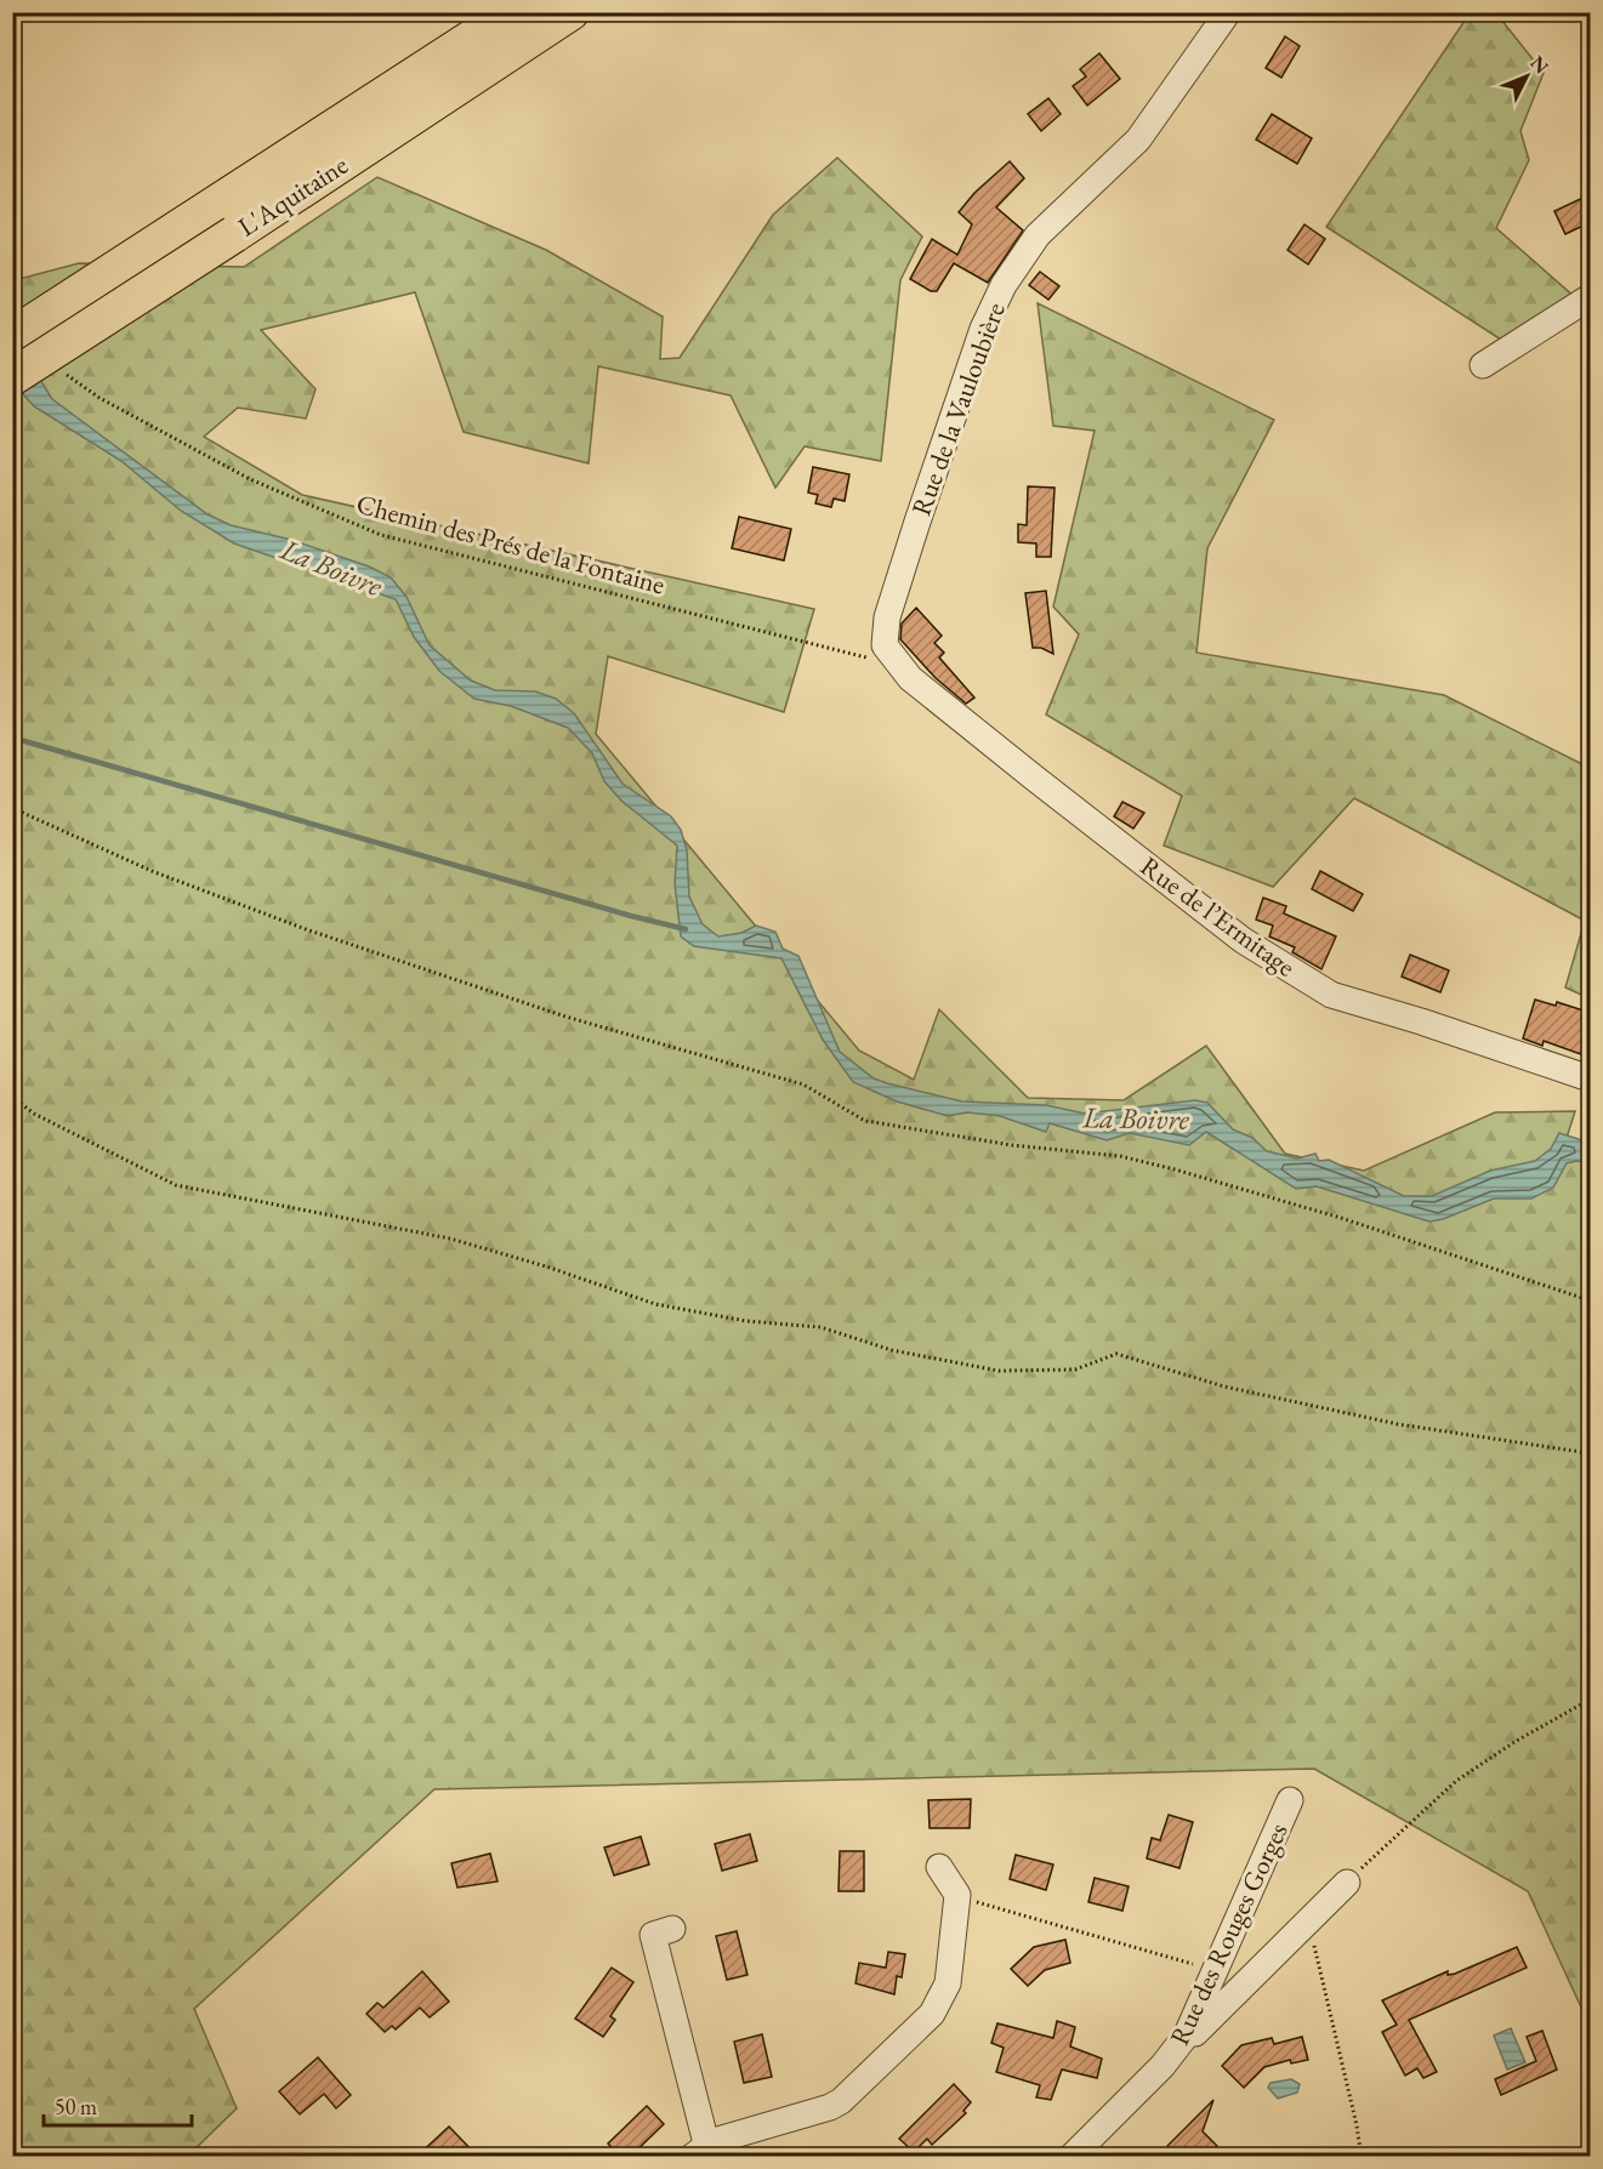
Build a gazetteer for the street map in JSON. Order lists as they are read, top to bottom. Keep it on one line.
{"streets":{"highway":["L'Aquitaine"],"street":["Rue de la Vauloubière","Rue de l’Ermitage","Rue des Rouges Gorges"],"path":["Chemin des Prés de la Fontaine"]},"crossings":[["Rue de la Vauloubière","Chemin des Prés de la Fontaine"],["Rue de la Vauloubière","Rue de l’Ermitage"],["Chemin des Prés de la Fontaine","Rue de l’Ermitage"]],"water":["La Boivre"],"scale_bar":"50 m","north":"top right"}
